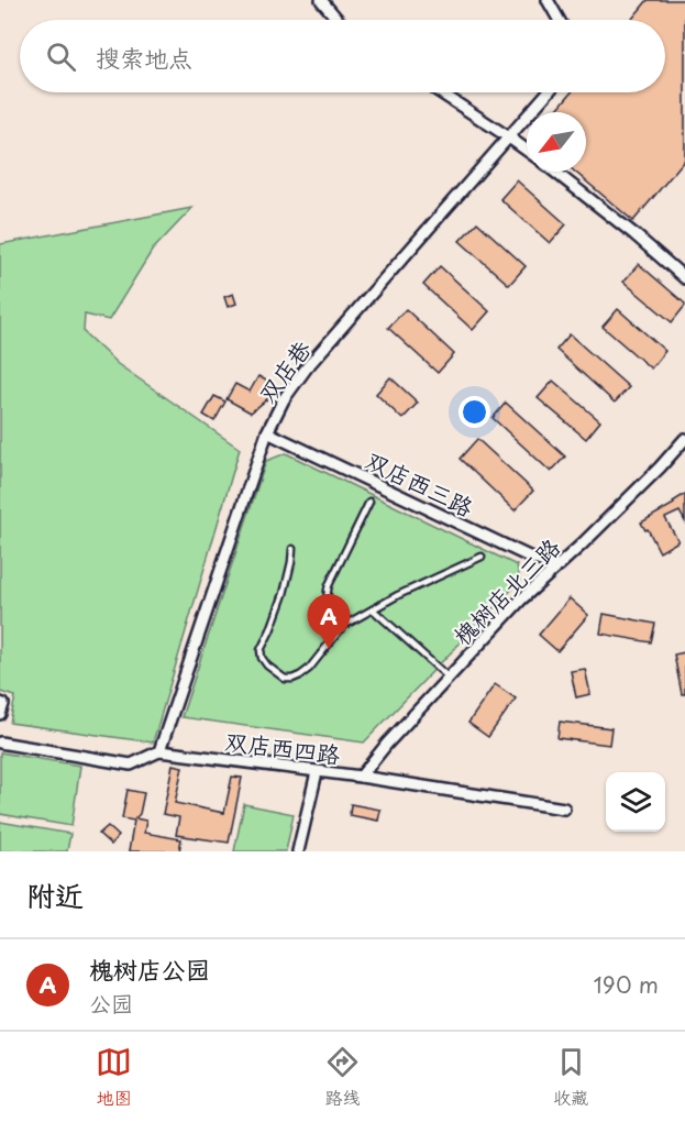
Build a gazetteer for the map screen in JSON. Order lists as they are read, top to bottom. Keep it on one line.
{"streets":{"street":["双店巷","双店西三路","槐树店北三路","双店西四路"]},"crossings":[["双店巷","双店西三路"],["双店巷","双店西四路"],["双店西三路","槐树店北三路"],["槐树店北三路","双店西四路"]],"north":"bottom left","page":{"search":"搜索地点","pins":"A","heading":"附近","list":[{"mark":"A","name":"槐树店公园","note":"公园","value":"190 m"}],"nav":["地图","路线","收藏"]}}
